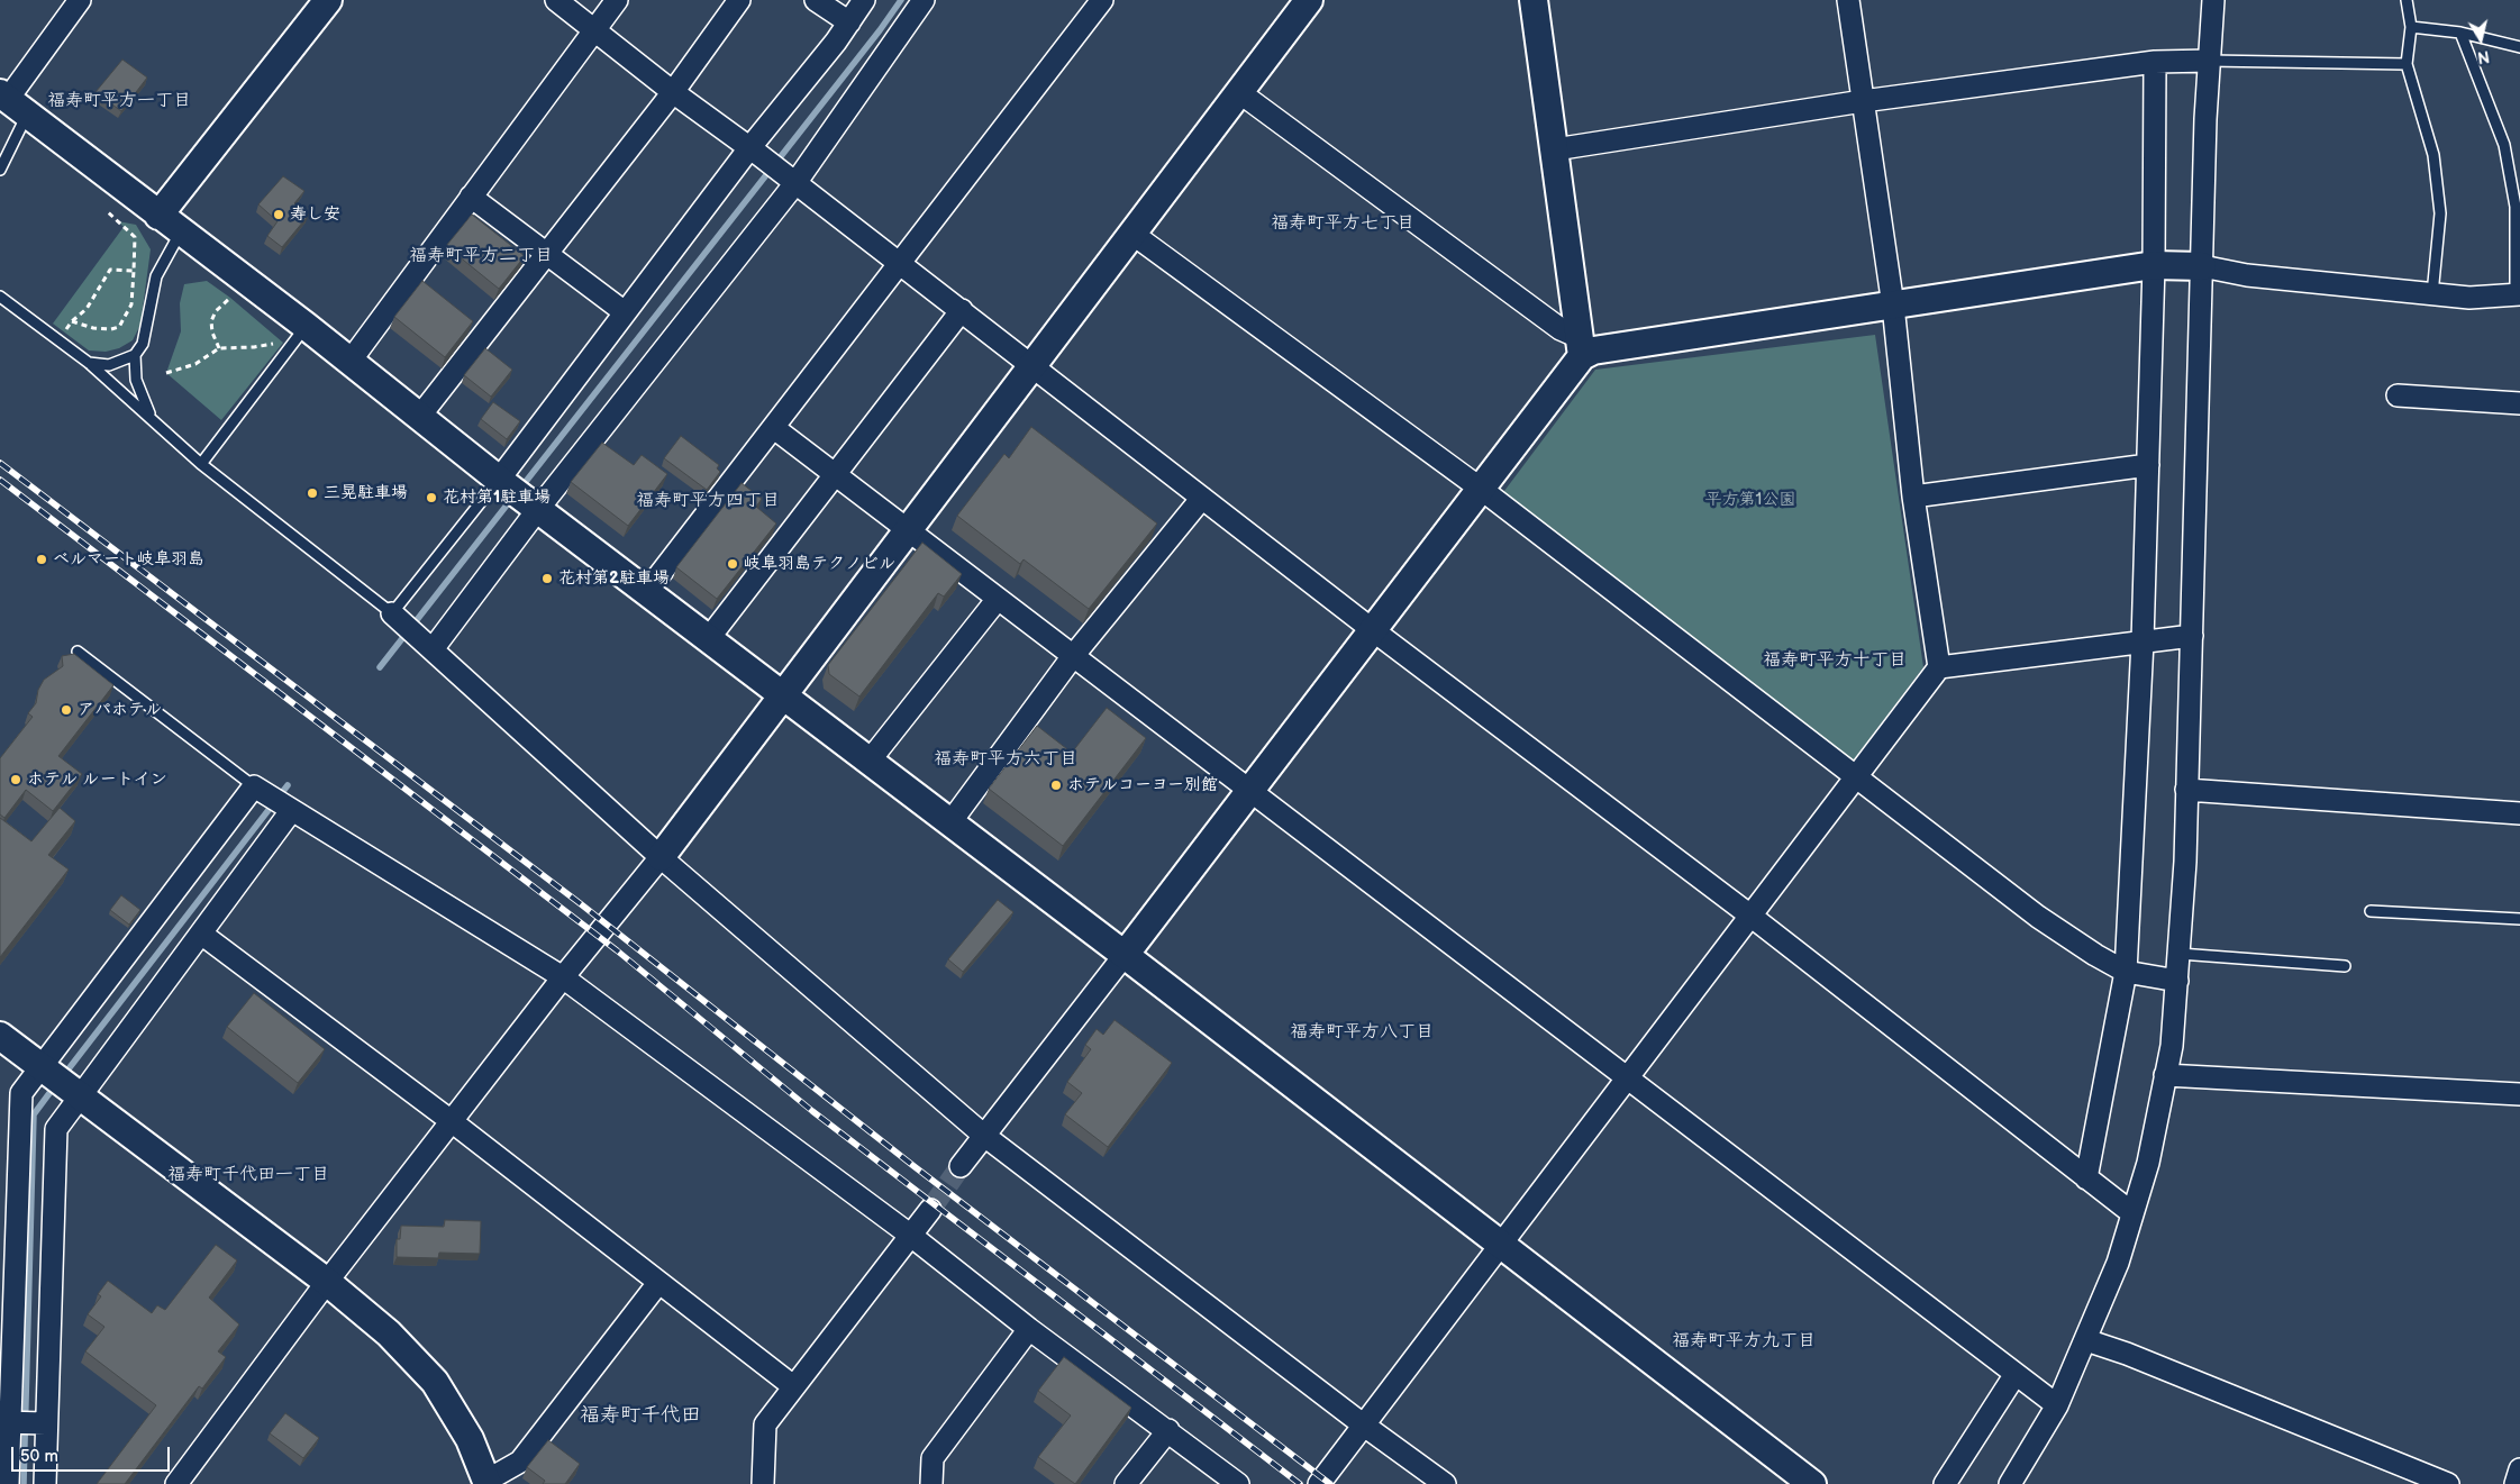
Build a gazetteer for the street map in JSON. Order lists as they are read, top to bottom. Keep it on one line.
{"districts":["福寿町平方一丁目","福寿町平方七丁目","福寿町平方二丁目","福寿町平方四丁目","福寿町平方十丁目","福寿町平方六丁目","福寿町平方八丁目","福寿町千代田一丁目","福寿町平方九丁目","福寿町千代田"],"parks":["平方第1公園"],"places":["寿し安","三晃駐車場","花村第1駐車場","ベルマート岐阜羽島","岐阜羽島テクノビル","花村第2駐車場","アパホテル","ホテル ルートイン","ホテルコーヨー別館"],"scale_bar":"50 m","north":"bottom"}
